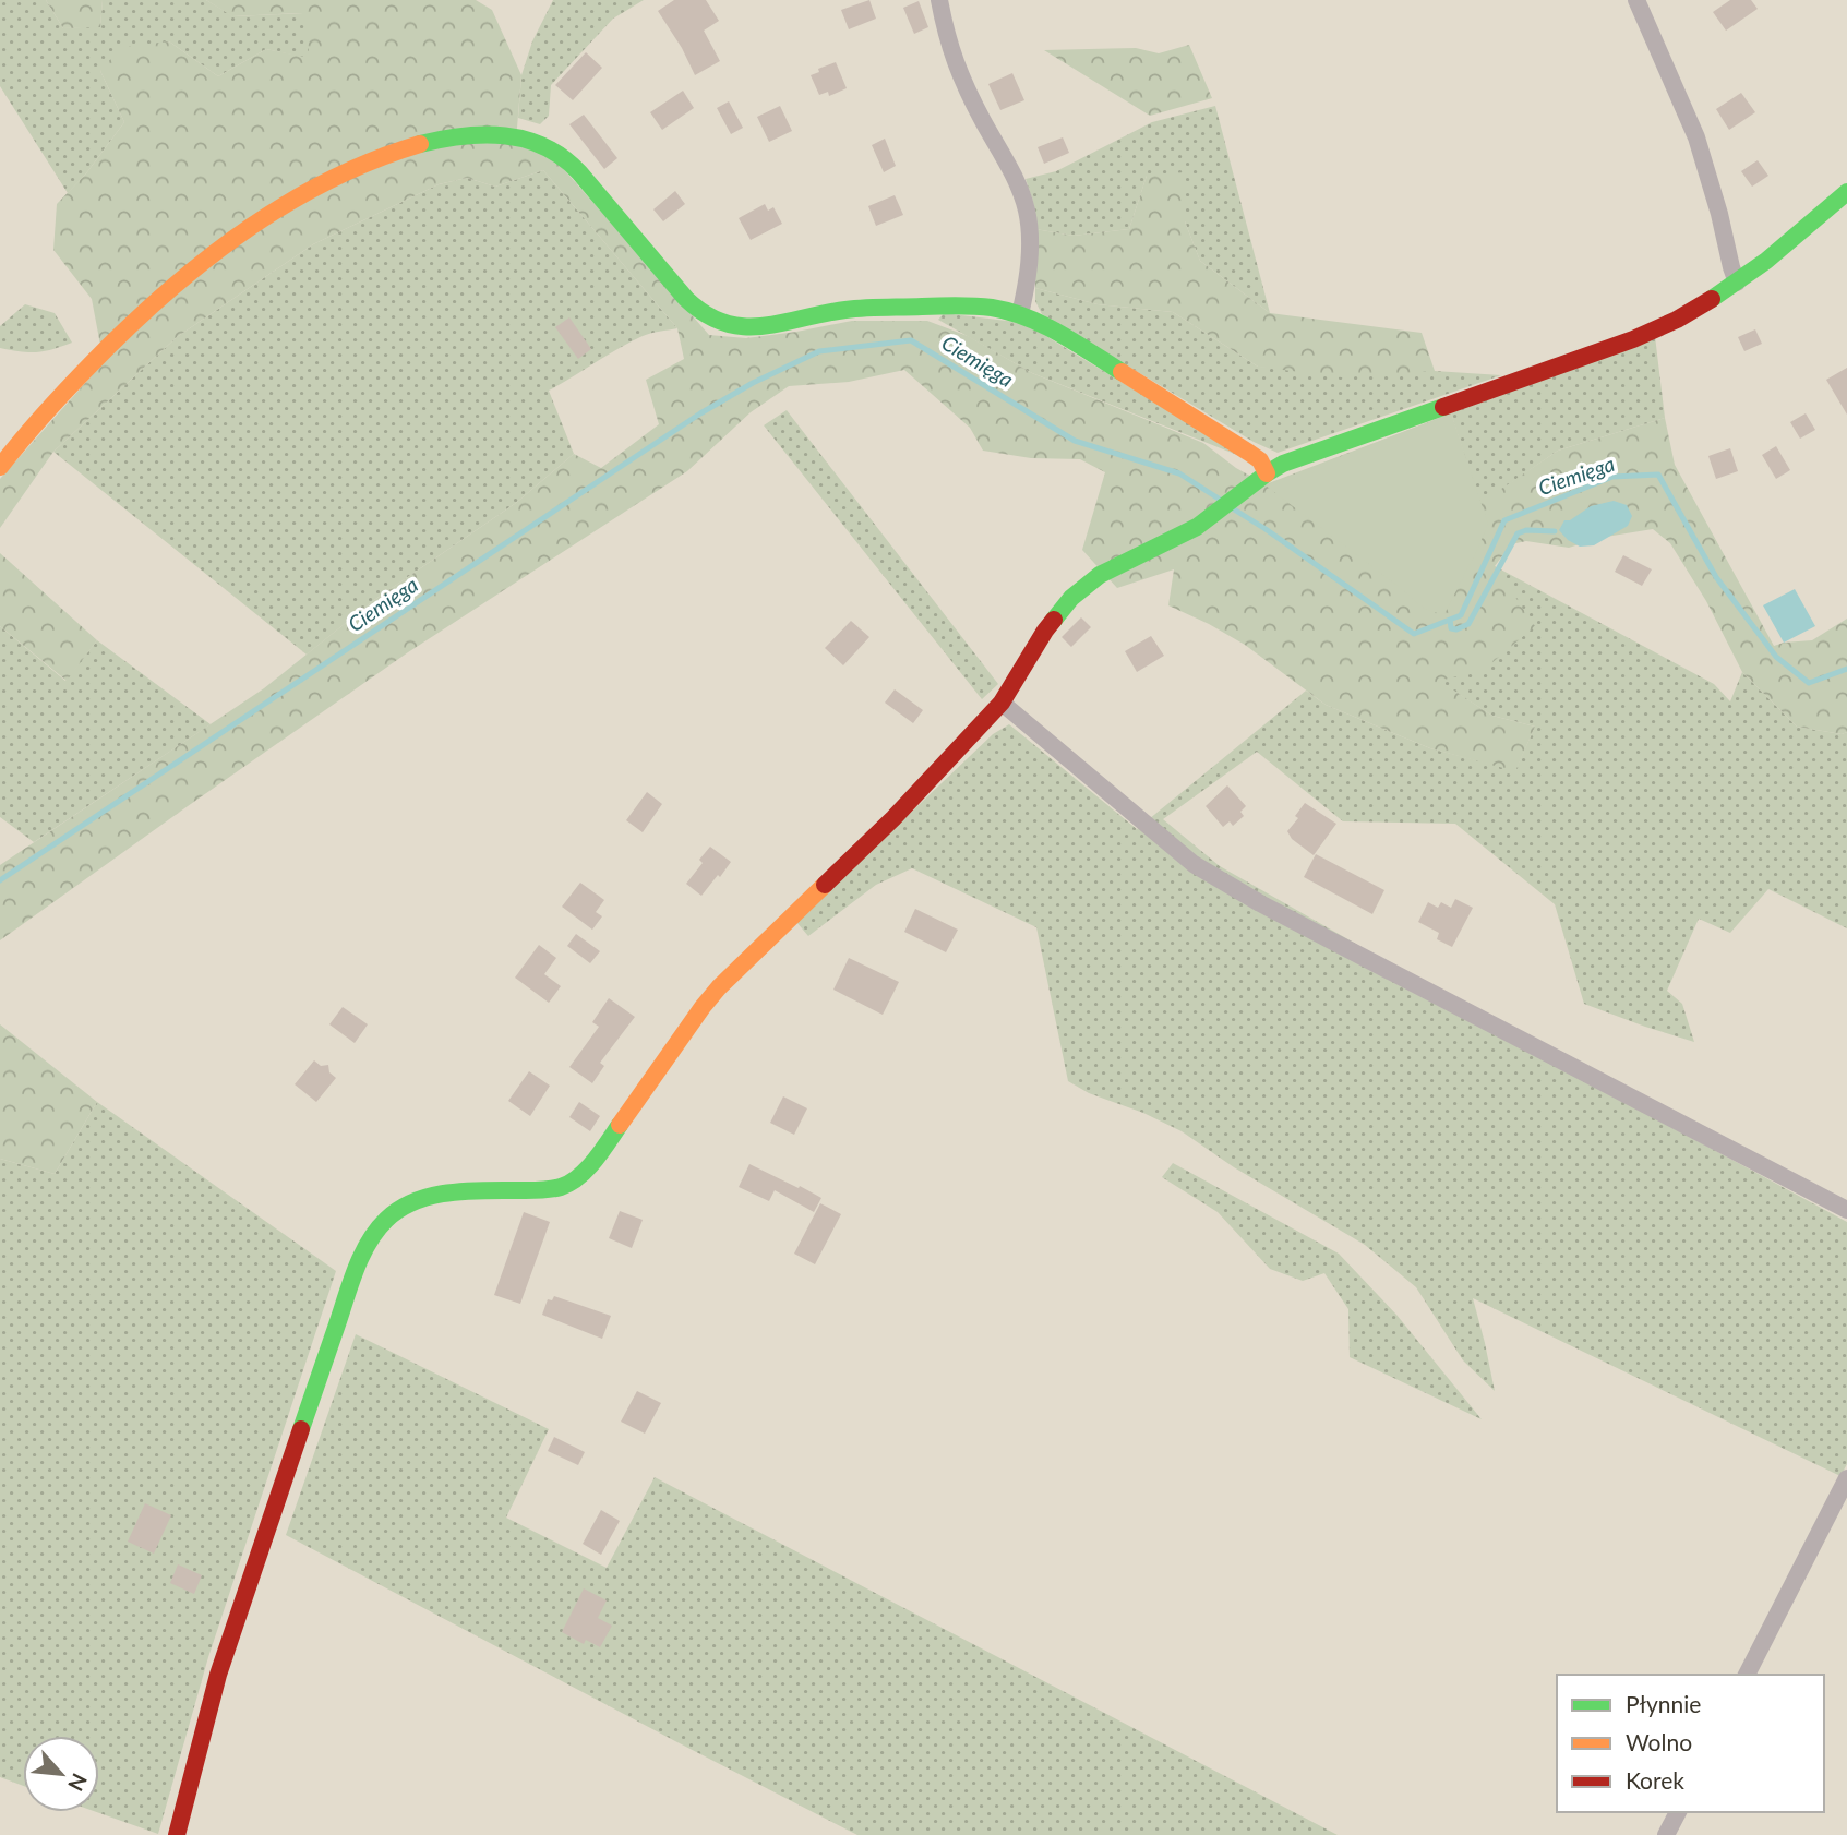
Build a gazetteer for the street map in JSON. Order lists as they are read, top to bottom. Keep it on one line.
{"water":["Ciemięga"],"legend":["Płynnie","Wolno","Korek"],"north":"bottom right"}
